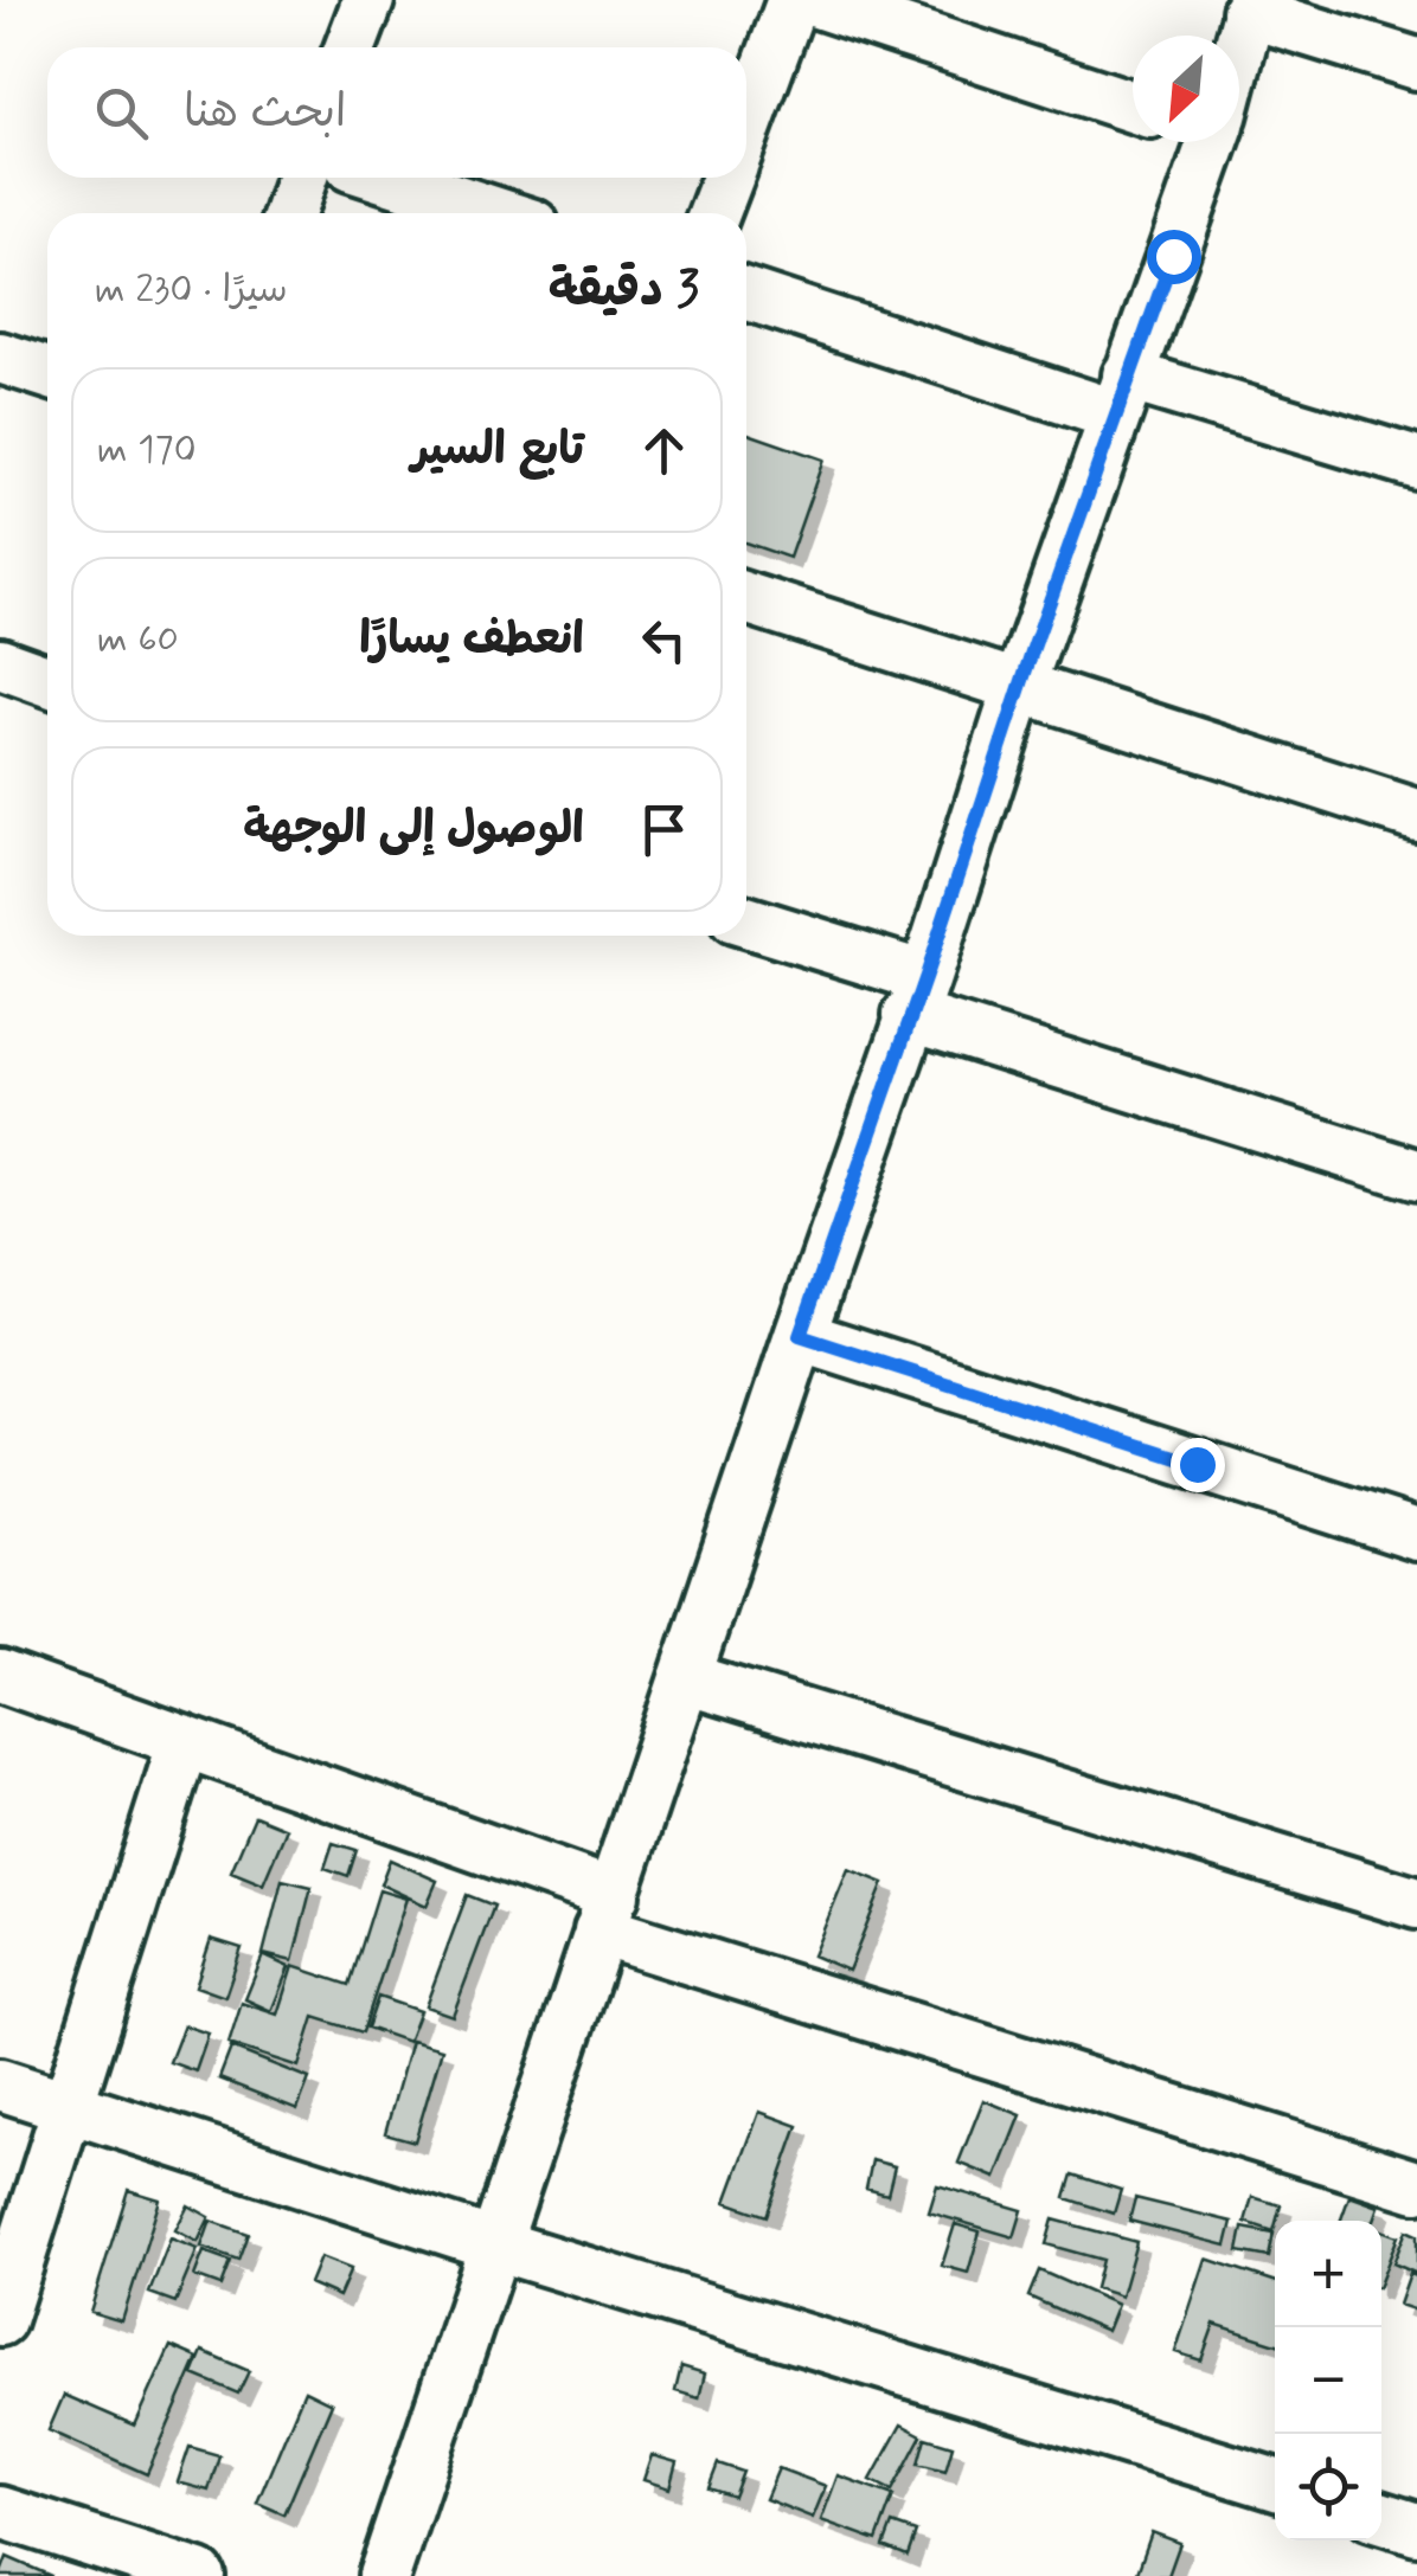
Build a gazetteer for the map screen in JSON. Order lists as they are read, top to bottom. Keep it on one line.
{"north":"bottom left","page":{"search":"ابحث هنا","heading":["3 دقيقة","سيرًا · 230 m"],"list":[["تابع السير","170 m"],["انعطف يسارًا","60 m"],"الوصول إلى الوجهة"],"map_buttons":["+","−"]}}
